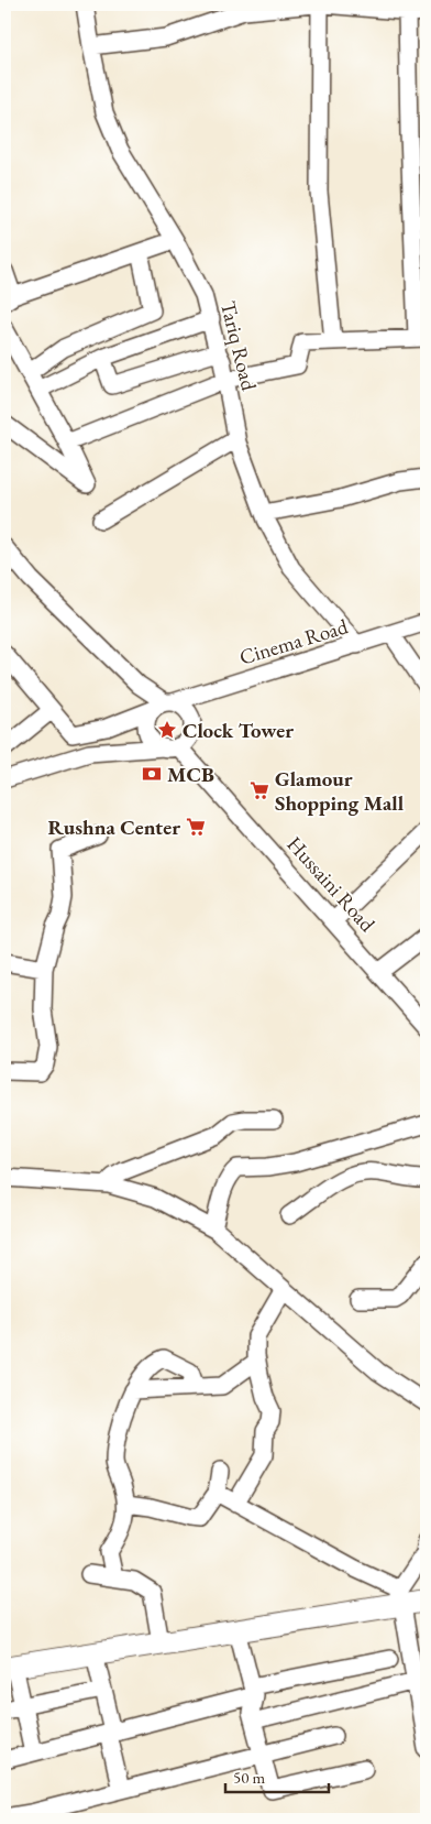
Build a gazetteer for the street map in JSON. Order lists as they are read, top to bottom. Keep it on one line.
{"streets":{"street":["Tariq Road","Cinema Road","Hussaini Road"]},"crossings":[["Tariq Road","Cinema Road"],["Cinema Road","Hussaini Road"]],"places":{"place":["Clock Tower"],"bank":["MCB"],"supermarket":["Glamour Shopping Mall","Rushna Center"]},"scale_bar":"50 m"}
